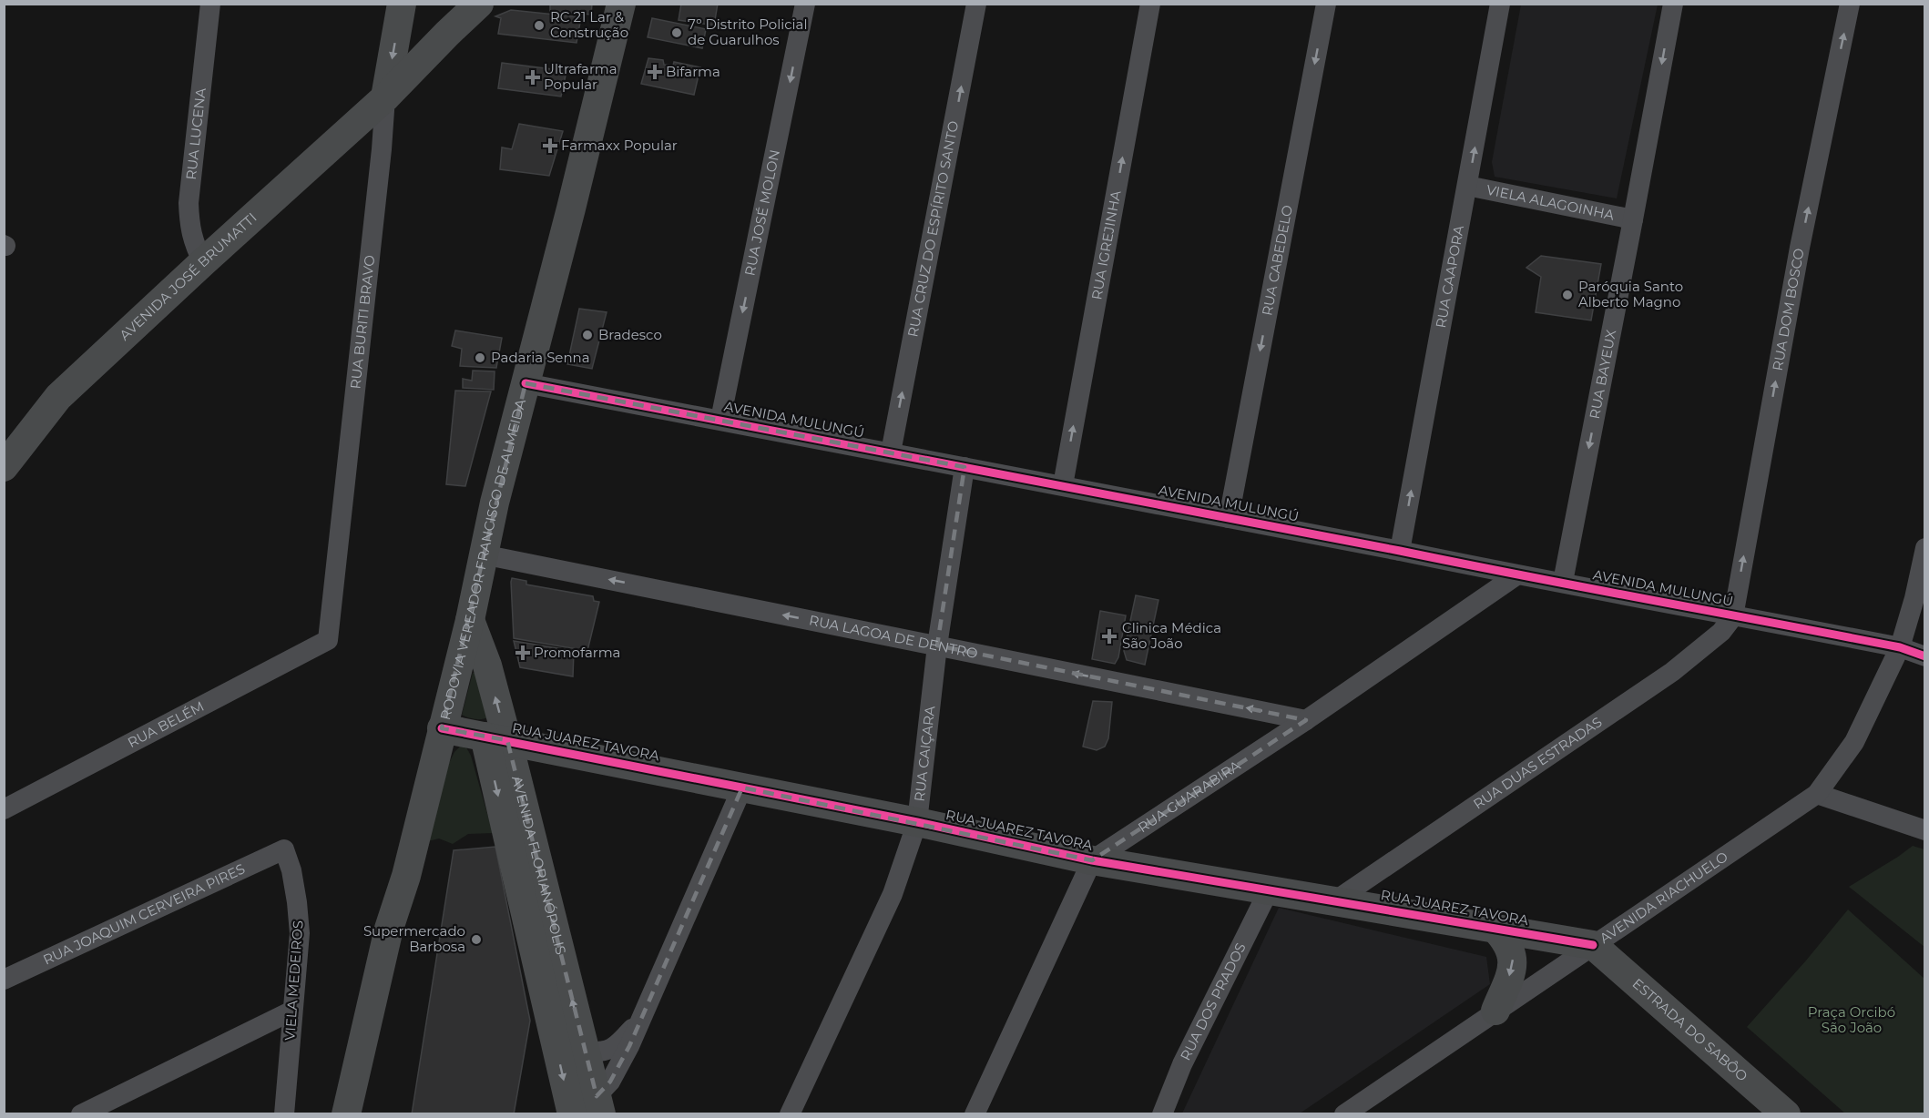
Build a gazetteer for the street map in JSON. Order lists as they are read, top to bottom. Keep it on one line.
{"streets":{"street":["RUA LUCENA","VIELA ALAGOINHA","RUA JOSÉ MOLON","RUA CRUZ DO ESPÍRITO SANTO","RUA IGREJINHA","RUA CABEDELO","AVENIDA JOSÉ BRUMATTI","RUA CAAPORA","RUA DOM BOSCO","RUA BURITI BRAVO","RUA BAYEUX","AVENIDA MULUNGÚ","RODOVIA VEREADOR FRANCISCO DE ALMEIDA","RUA LAGOA DE DENTRO","RUA BELÉM","RUA JUAREZ TAVORA","RUA CAIÇARA","RUA DUAS ESTRADAS","RUA GUARABIRA","AVENIDA FLORIANÓPOLIS","AVENIDA RIACHUELO","RUA JOAQUIM CERVEIRA PIRES","VIELA MEDEIROS","RUA DOS PRADOS","ESTRADA DO SABÔO"]},"crossings":[["RUA LUCENA","AVENIDA JOSÉ BRUMATTI"],["VIELA ALAGOINHA","RUA CAAPORA"],["VIELA ALAGOINHA","RUA BAYEUX"],["RUA JOSÉ MOLON","AVENIDA MULUNGÚ"],["RUA CRUZ DO ESPÍRITO SANTO","AVENIDA MULUNGÚ"],["RUA IGREJINHA","AVENIDA MULUNGÚ"],["RUA CABEDELO","AVENIDA MULUNGÚ"],["AVENIDA JOSÉ BRUMATTI","RUA BURITI BRAVO"],["RUA CAAPORA","AVENIDA MULUNGÚ"],["RUA DOM BOSCO","AVENIDA MULUNGÚ"],["RUA DOM BOSCO","RUA DUAS ESTRADAS"],["RUA BURITI BRAVO","RUA BELÉM"],["RUA BAYEUX","AVENIDA MULUNGÚ"],["AVENIDA MULUNGÚ","RODOVIA VEREADOR FRANCISCO DE ALMEIDA"],["AVENIDA MULUNGÚ","RUA CAIÇARA"],["AVENIDA MULUNGÚ","RUA DUAS ESTRADAS"],["AVENIDA MULUNGÚ","RUA GUARABIRA"],["AVENIDA MULUNGÚ","AVENIDA RIACHUELO"],["RODOVIA VEREADOR FRANCISCO DE ALMEIDA","RUA LAGOA DE DENTRO"],["RODOVIA VEREADOR FRANCISCO DE ALMEIDA","RUA JUAREZ TAVORA"],["RODOVIA VEREADOR FRANCISCO DE ALMEIDA","AVENIDA FLORIANÓPOLIS"],["RUA LAGOA DE DENTRO","RUA CAIÇARA"],["RUA LAGOA DE DENTRO","RUA GUARABIRA"],["RUA JUAREZ TAVORA","RUA CAIÇARA"],["RUA JUAREZ TAVORA","RUA DUAS ESTRADAS"],["RUA JUAREZ TAVORA","RUA GUARABIRA"],["RUA JUAREZ TAVORA","AVENIDA FLORIANÓPOLIS"],["RUA JUAREZ TAVORA","AVENIDA RIACHUELO"],["RUA JUAREZ TAVORA","RUA DOS PRADOS"],["RUA JUAREZ TAVORA","ESTRADA DO SABÔO"],["AVENIDA RIACHUELO","ESTRADA DO SABÔO"],["RUA JOAQUIM CERVEIRA PIRES","VIELA MEDEIROS"]],"one_way":["RUA JOSÉ MOLON","RUA CRUZ DO ESPÍRITO SANTO","RUA IGREJINHA","RUA CABEDELO","RUA CAAPORA","RUA DOM BOSCO","RUA BAYEUX","RUA LAGOA DE DENTRO"],"parks":["Praça Orcibó São João"],"places":{"other":["RC 21 Lar & Construção","7º Distrito Policial de Guarulhos","Paróquia Santo Alberto Magno","Bradesco","Padaria Senna","Supermercado Barbosa"],"health":["Bifarma","Ultrafarma Popular","Farmaxx Popular","Clinica Médica São João","Promofarma"]}}
